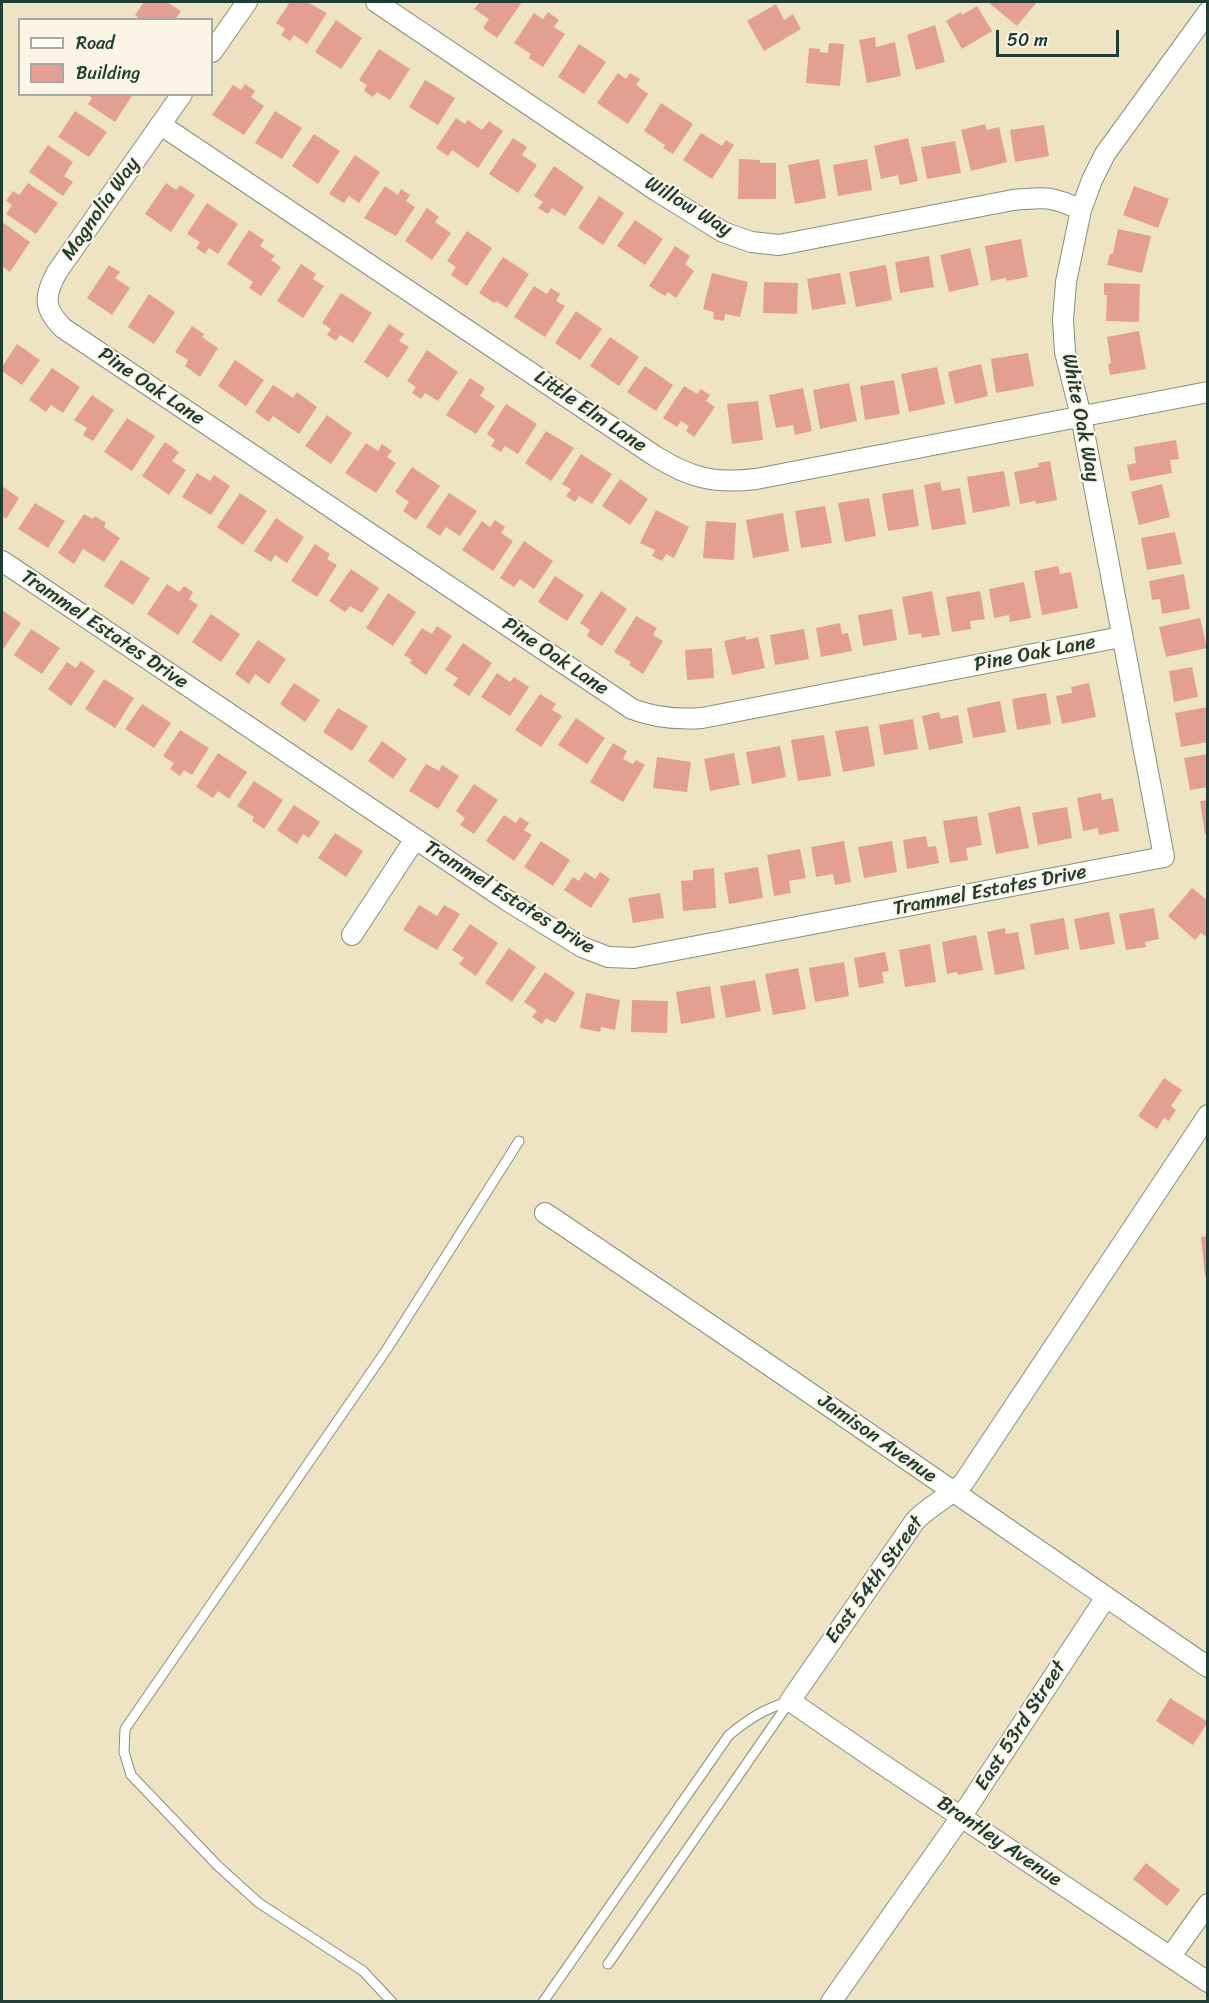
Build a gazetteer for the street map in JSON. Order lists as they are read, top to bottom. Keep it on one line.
{"streets":{"street":["Willow Way","Magnolia Way","Pine Oak Lane","Little Elm Lane","White Oak Way","Trammel Estates Drive","Jamison Avenue","East 54th Street","East 53rd Street","Brantley Avenue"]},"crossings":[["Willow Way","White Oak Way"],["Magnolia Way","Pine Oak Lane"],["Magnolia Way","Little Elm Lane"],["Pine Oak Lane","White Oak Way"],["Little Elm Lane","White Oak Way"],["White Oak Way","Trammel Estates Drive"],["Jamison Avenue","East 54th Street"],["Jamison Avenue","East 53rd Street"],["East 54th Street","Brantley Avenue"],["East 53rd Street","Brantley Avenue"]],"legend":["Road","Building"],"scale_bar":"50 m"}
